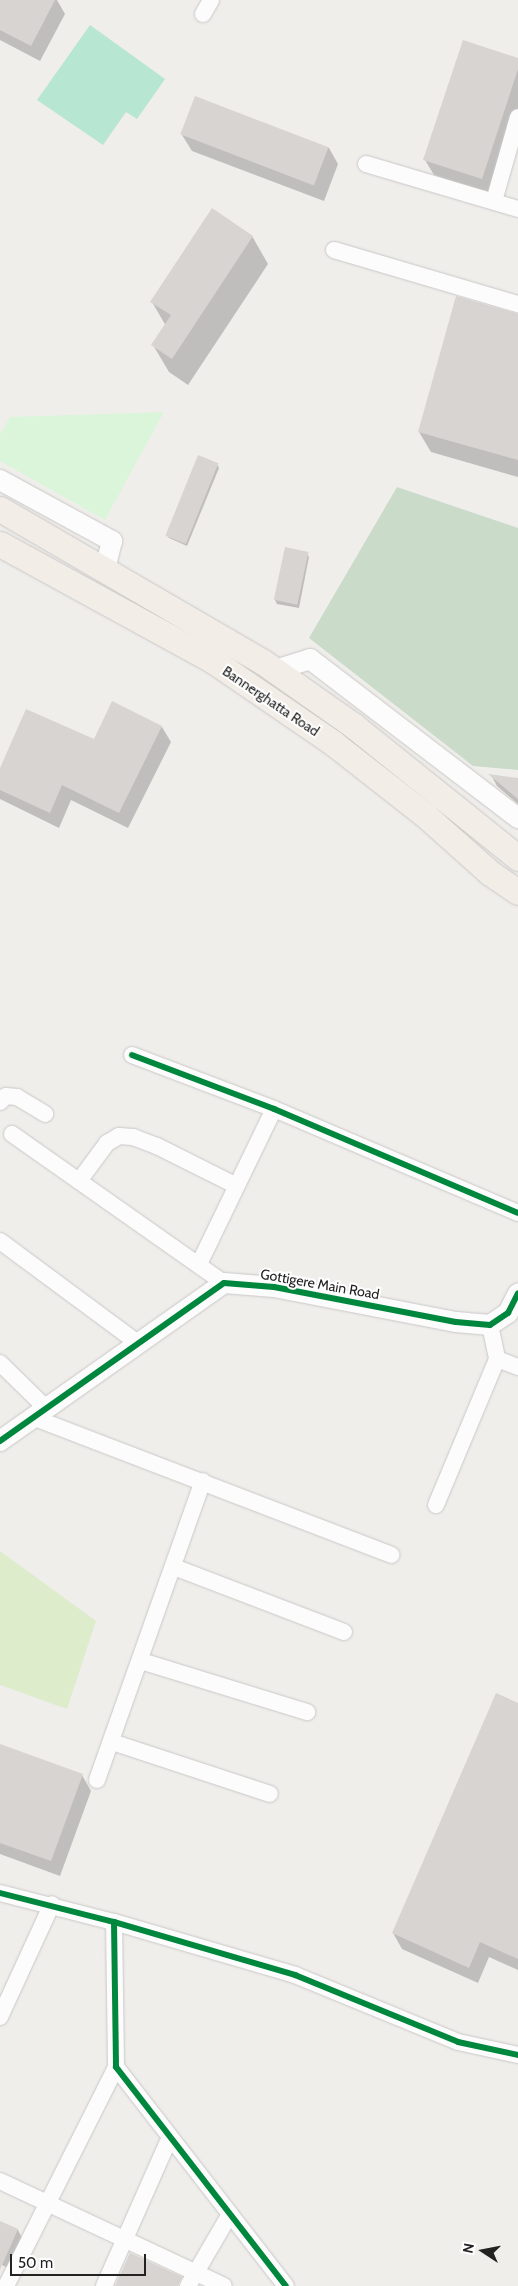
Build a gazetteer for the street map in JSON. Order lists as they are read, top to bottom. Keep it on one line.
{"streets":{"main road":["Bannerghatta Road"],"street":["Gottigere Main Road"]},"scale_bar":"50 m","north":"left"}
